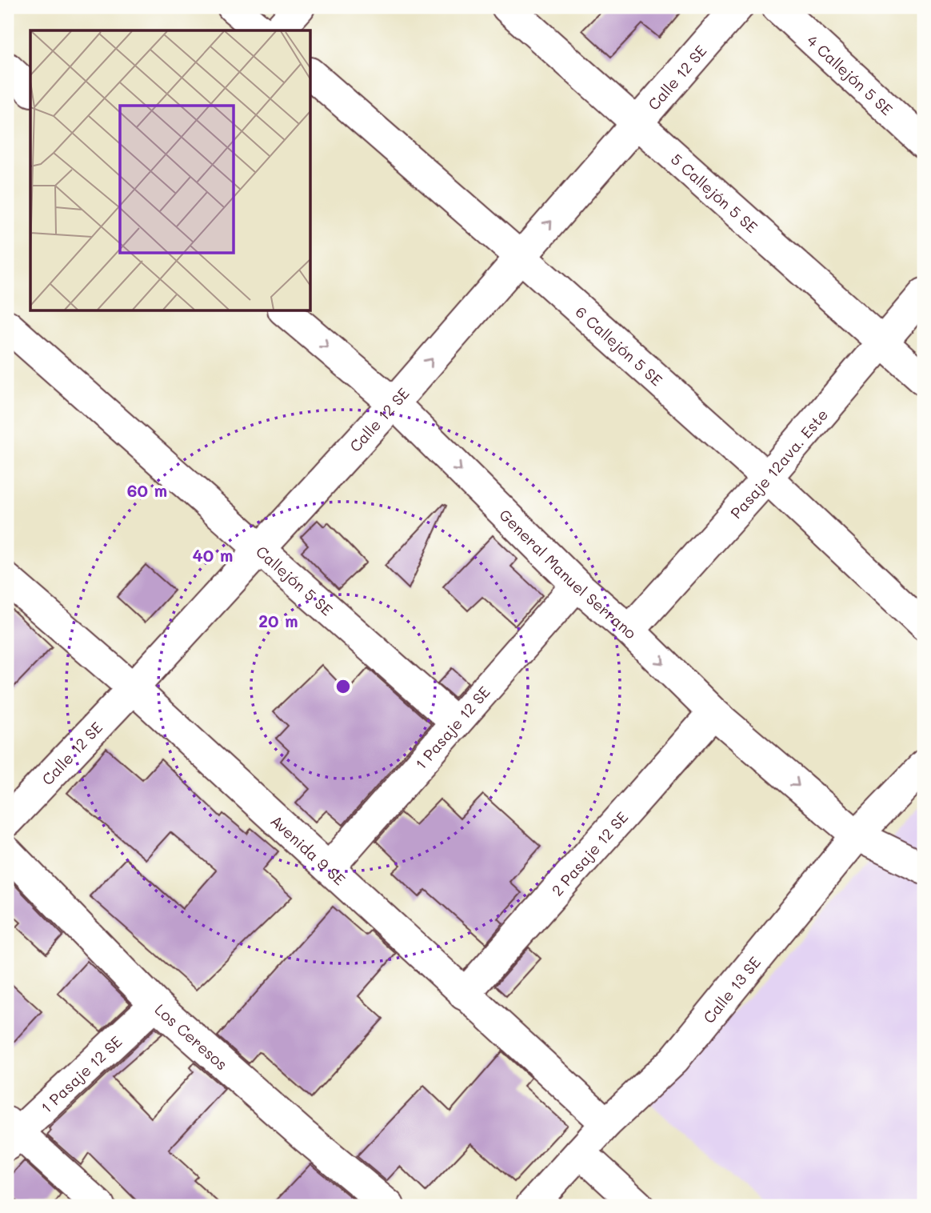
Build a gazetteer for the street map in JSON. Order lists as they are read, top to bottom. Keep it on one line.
{"streets":{"street":["4 Callejón 5 SE","Calle 12 SE","5 Callejón 5 SE","6 Callejón 5 SE","Pasaje 12ava. Este","General Manuel Serrano","Callejón 5 SE","1 Pasaje 12 SE","Avenida 9 SE","2 Pasaje 12 SE","Calle 13 SE","Los Ceresos"]},"crossings":[["Calle 12 SE","5 Callejón 5 SE"],["Calle 12 SE","6 Callejón 5 SE"],["Calle 12 SE","General Manuel Serrano"],["Calle 12 SE","Callejón 5 SE"],["Calle 12 SE","Avenida 9 SE"],["5 Callejón 5 SE","Pasaje 12ava. Este"],["6 Callejón 5 SE","Pasaje 12ava. Este"],["Pasaje 12ava. Este","General Manuel Serrano"],["General Manuel Serrano","1 Pasaje 12 SE"],["General Manuel Serrano","2 Pasaje 12 SE"],["General Manuel Serrano","Calle 13 SE"],["Callejón 5 SE","1 Pasaje 12 SE"],["1 Pasaje 12 SE","Avenida 9 SE"],["1 Pasaje 12 SE","Los Ceresos"],["Avenida 9 SE","2 Pasaje 12 SE"],["Avenida 9 SE","Calle 13 SE"]],"one_way":["General Manuel Serrano"],"rings":["60 m","40 m","20 m"]}
